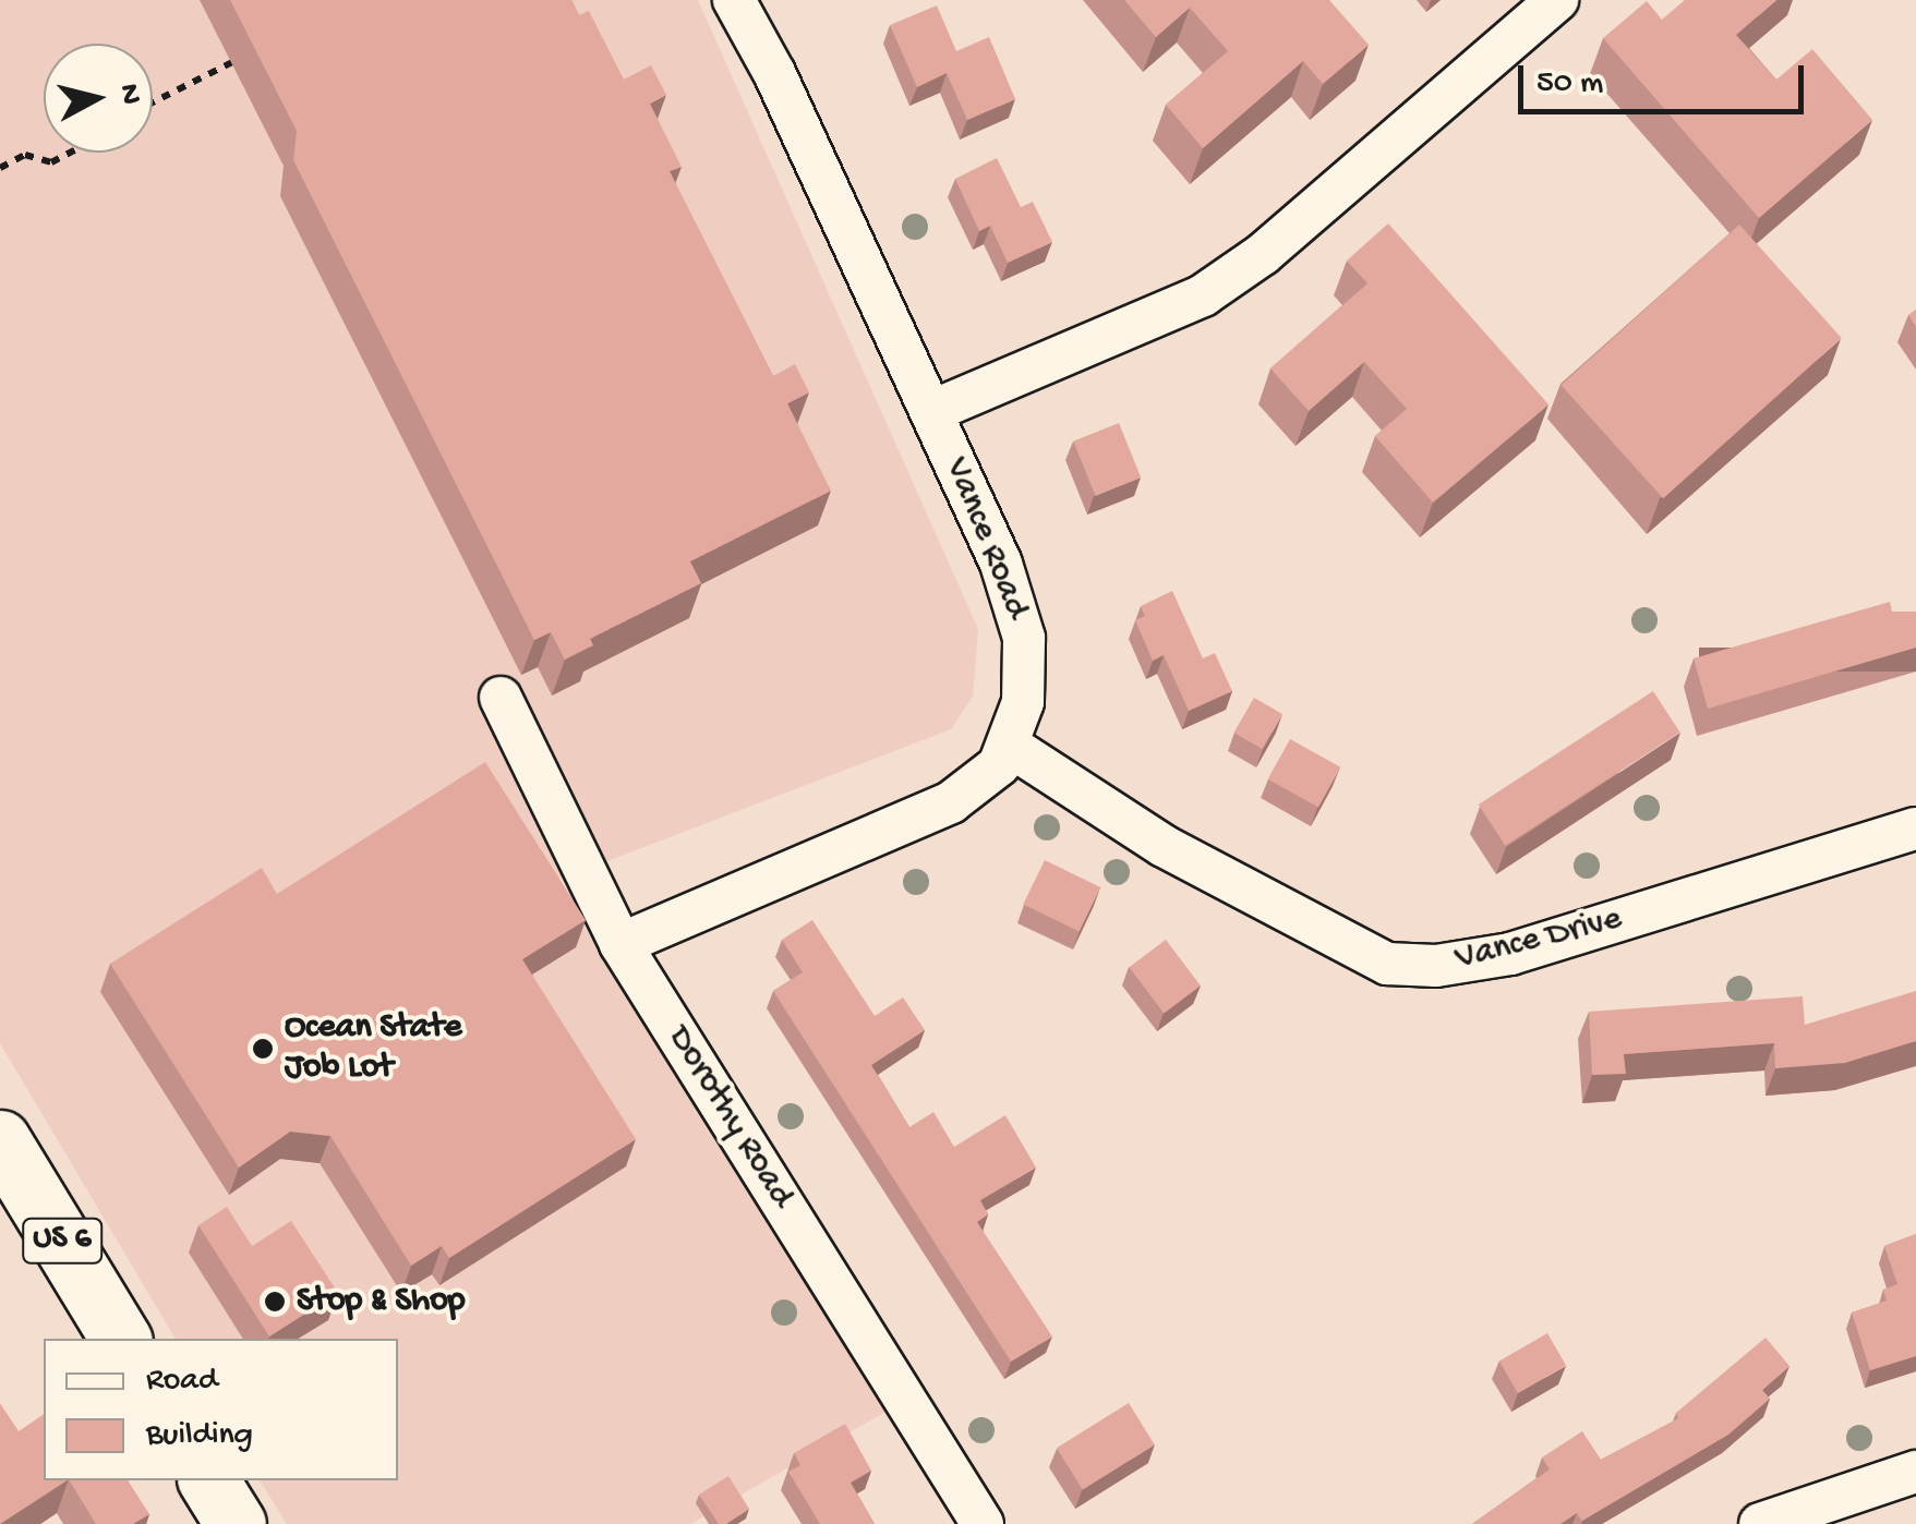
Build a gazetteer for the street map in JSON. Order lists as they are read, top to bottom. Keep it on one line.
{"streets":{"highway":["US 6"],"street":["Vance Road","Vance Drive","Dorothy Road"]},"crossings":[["Vance Road","Vance Drive"],["Vance Road","Dorothy Road"]],"places":["Ocean State Job Lot","Stop & Shop"],"legend":["Road","Building"],"scale_bar":"50 m","north":"right"}
